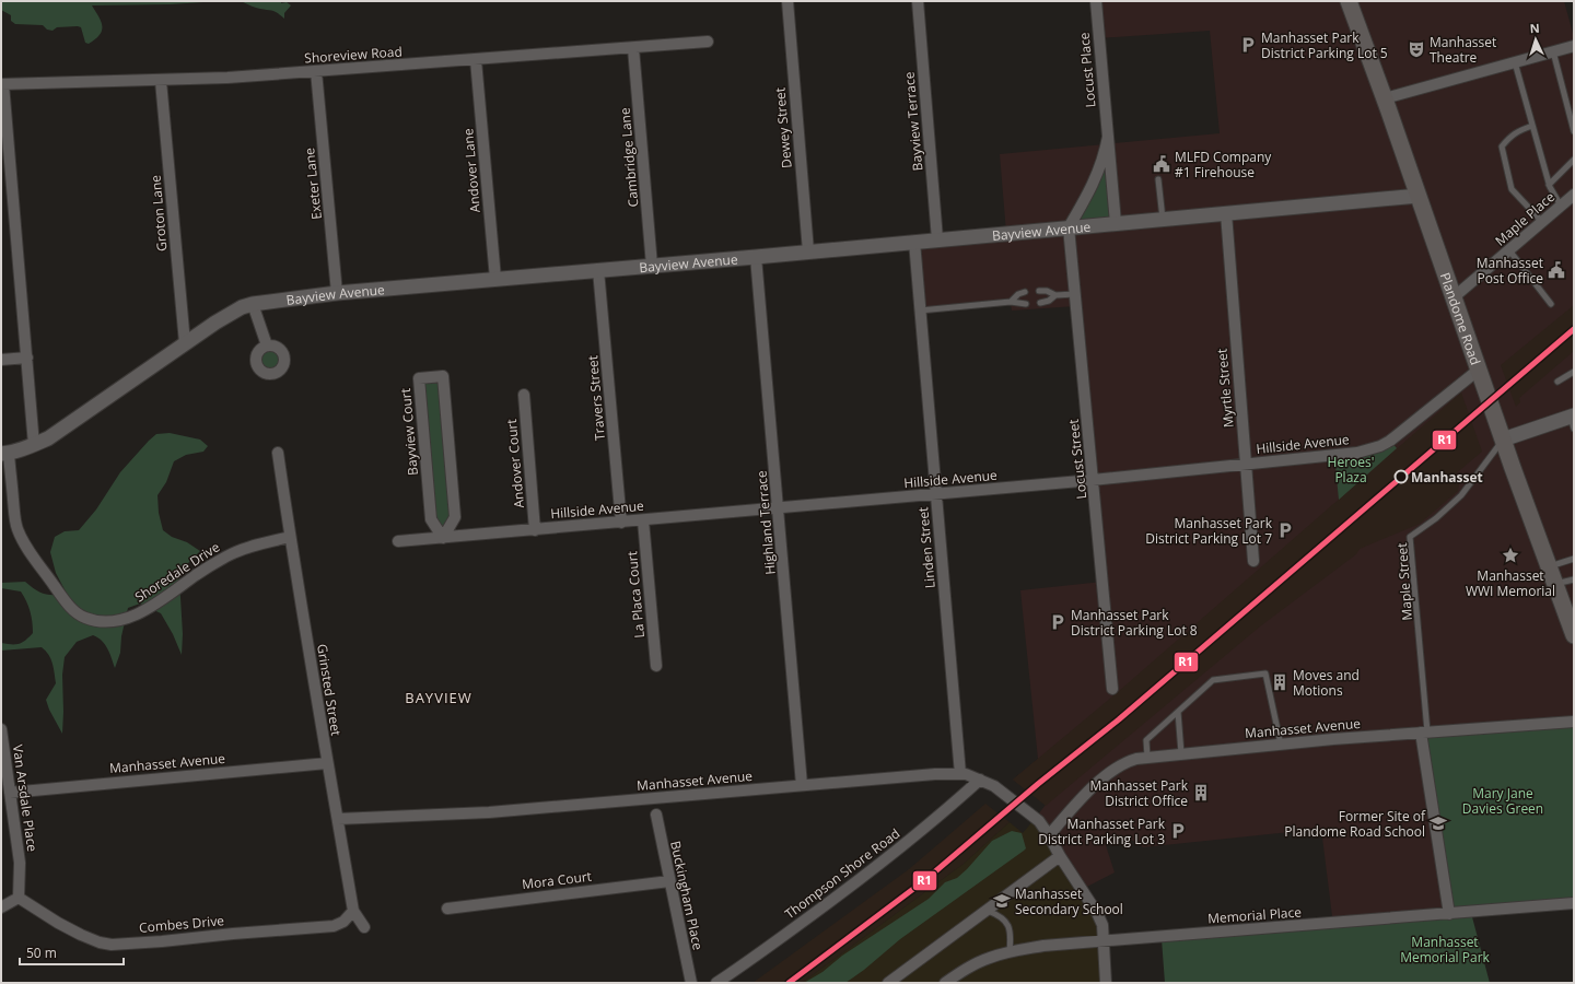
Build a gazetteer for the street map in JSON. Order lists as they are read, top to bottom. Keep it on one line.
{"streets":{"main road":["Plandome Road"],"street":["Shoreview Road","Locust Place","Bayview Terrace","Dewey Street","Cambridge Lane","Andover Lane","Exeter Lane","Groton Lane","Maple Place","Bayview Avenue","Myrtle Street","Travers Street","Bayview Court","Hillside Avenue","Locust Street","Andover Court","Highland Terrace","Linden Street","Shoredale Drive","La Placa Court","Grinsted Street","Manhasset Avenue","Van Arsdale Place","Thompson Shore Road","Mora Court","Buckingham Place","Memorial Place","Combes Drive"],"lane":["Maple Street"]},"crossings":[["Shoreview Road","Cambridge Lane"],["Shoreview Road","Andover Lane"],["Shoreview Road","Exeter Lane"],["Shoreview Road","Groton Lane"],["Locust Place","Bayview Avenue"],["Locust Place","Locust Street"],["Bayview Terrace","Bayview Avenue"],["Dewey Street","Bayview Avenue"],["Cambridge Lane","Bayview Avenue"],["Andover Lane","Bayview Avenue"],["Exeter Lane","Bayview Avenue"],["Groton Lane","Bayview Avenue"],["Maple Place","Plandome Road"],["Bayview Avenue","Plandome Road"],["Bayview Avenue","Myrtle Street"],["Bayview Avenue","Travers Street"],["Bayview Avenue","Locust Street"],["Bayview Avenue","Highland Terrace"],["Bayview Avenue","Linden Street"],["Bayview Avenue","Shoredale Drive"],["Plandome Road","Hillside Avenue"],["Plandome Road","Maple Street"],["Myrtle Street","Hillside Avenue"],["Travers Street","Hillside Avenue"],["Bayview Court","Hillside Avenue"],["Hillside Avenue","Locust Street"],["Hillside Avenue","Andover Court"],["Hillside Avenue","Highland Terrace"],["Hillside Avenue","Linden Street"],["Hillside Avenue","La Placa Court"],["Highland Terrace","Manhasset Avenue"],["Linden Street","Manhasset Avenue"],["Shoredale Drive","Grinsted Street"],["Maple Street","Manhasset Avenue"],["Grinsted Street","Manhasset Avenue"],["Grinsted Street","Combes Drive"],["Manhasset Avenue","Van Arsdale Place"],["Manhasset Avenue","Thompson Shore Road"],["Manhasset Avenue","Memorial Place"],["Van Arsdale Place","Combes Drive"],["Mora Court","Buckingham Place"]],"districts":["BAYVIEW"],"parks":["Heroes' Plaza","Mary Jane Davies Green","Manhasset Memorial Park"],"places":{"parking":["Manhasset Park District Parking Lot 5","Manhasset Park District Parking Lot 7","Manhasset Park District Parking Lot 8","Manhasset Park District Parking Lot 3"],"theatre":["Manhasset Theatre"],"public building":["MLFD Company #1 Firehouse","Manhasset Post Office"],"other":["Manhasset"],"place":["Manhasset WWI Memorial"],"building":["Moves and Motions","Manhasset Park District Office"],"school or university":["Former Site of Plandome Road School","Manhasset Secondary School"]},"lines":["transit line R1"],"scale_bar":"50 m","north":"top"}
